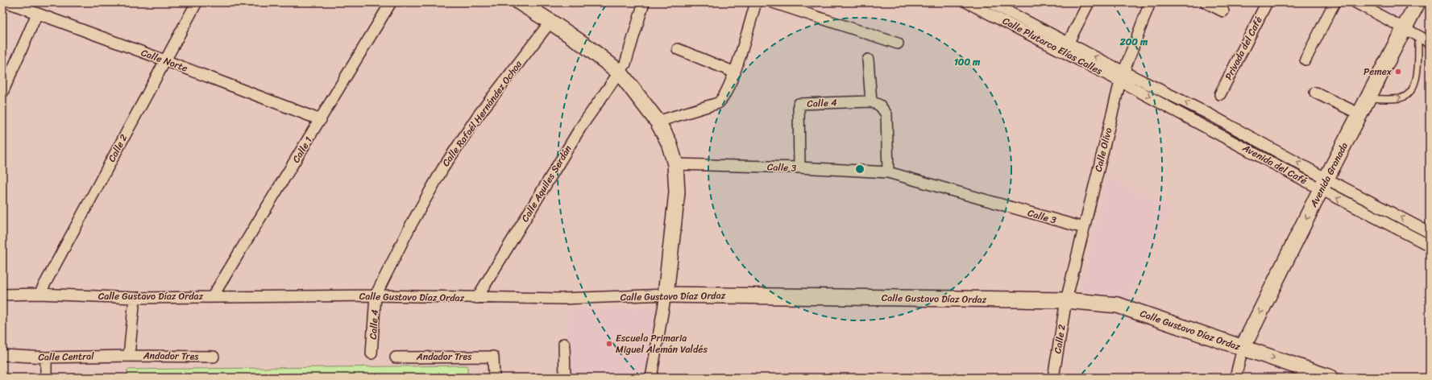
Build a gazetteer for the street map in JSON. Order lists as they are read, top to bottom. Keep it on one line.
{"streets":{"main road":["Avenida Granada","Calle Gustavo Díaz Ordaz"],"street":["Calle Plutarco Elías Calles","Privada del Café","Calle Norte","Calle 4","Calle Rafaél Hernández Ochoa","Calle 2","Calle 1","Calle Olivo","Avenida del Café","Calle 3","Calle Aquiles Serdán","Andador Tres","Calle Central"]},"crossings":[["Calle Plutarco Elías Calles","Calle Olivo"],["Calle Plutarco Elías Calles","Avenida del Café"],["Calle Norte","Calle 2"],["Calle Norte","Calle 1"],["Calle 4","Calle Rafaél Hernández Ochoa"],["Calle 4","Calle 3"],["Calle 4","Calle Gustavo Díaz Ordaz"],["Calle Rafaél Hernández Ochoa","Calle Gustavo Díaz Ordaz"],["Calle 2","Calle Olivo"],["Calle 2","Calle Gustavo Díaz Ordaz"],["Calle 1","Calle Gustavo Díaz Ordaz"],["Calle Olivo","Avenida del Café"],["Calle Olivo","Calle 3"],["Calle Olivo","Calle Gustavo Díaz Ordaz"],["Avenida del Café","Avenida Granada"],["Avenida Granada","Calle Gustavo Díaz Ordaz"],["Calle Aquiles Serdán","Calle Gustavo Díaz Ordaz"],["Andador Tres","Calle Central"]],"one_way":["Avenida Granada"],"places":["Pemex","Escuela Primaria Miguel Alemán Valdés"],"rings":["200 m","100 m"]}
